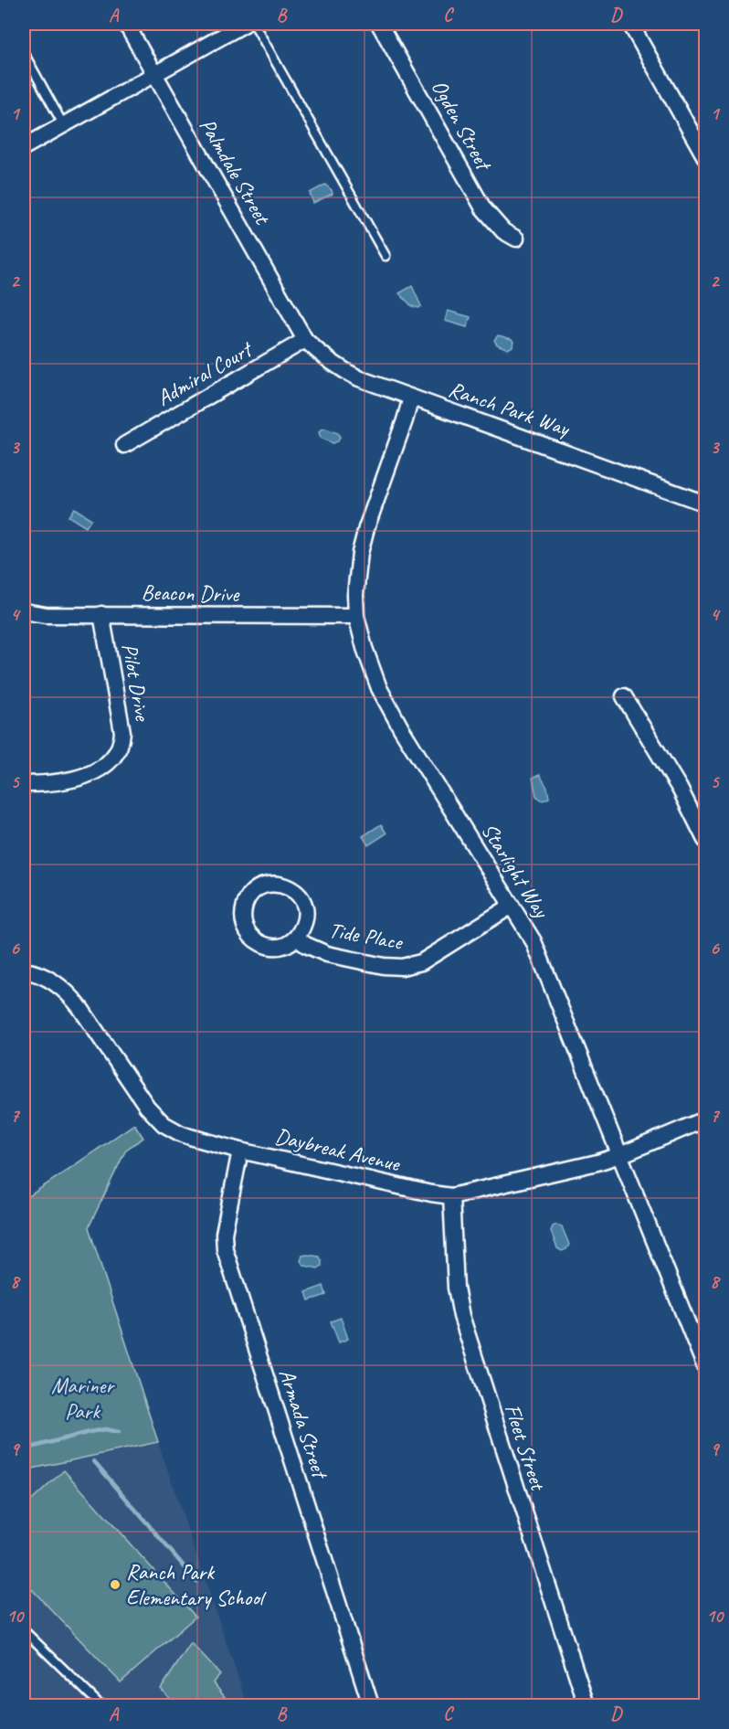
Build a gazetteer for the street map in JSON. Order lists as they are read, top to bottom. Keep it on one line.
{"streets":{"street":["Ogden Street","Palmdale Street","Admiral Court","Ranch Park Way","Beacon Drive","Pilot Drive","Starlight Way","Tide Place","Daybreak Avenue","Armada Street","Fleet Street"]},"crossings":[["Palmdale Street","Admiral Court"],["Palmdale Street","Ranch Park Way"],["Admiral Court","Ranch Park Way"],["Ranch Park Way","Starlight Way"],["Beacon Drive","Pilot Drive"],["Beacon Drive","Starlight Way"],["Starlight Way","Tide Place"],["Starlight Way","Daybreak Avenue"],["Daybreak Avenue","Armada Street"],["Daybreak Avenue","Fleet Street"]],"parks":["Mariner Park"],"places":["Ranch Park Elementary School"],"grid":{"columns":["A","B","C","D"],"rows":["1","2","3","4","5","6","7","8","9","10"]}}
